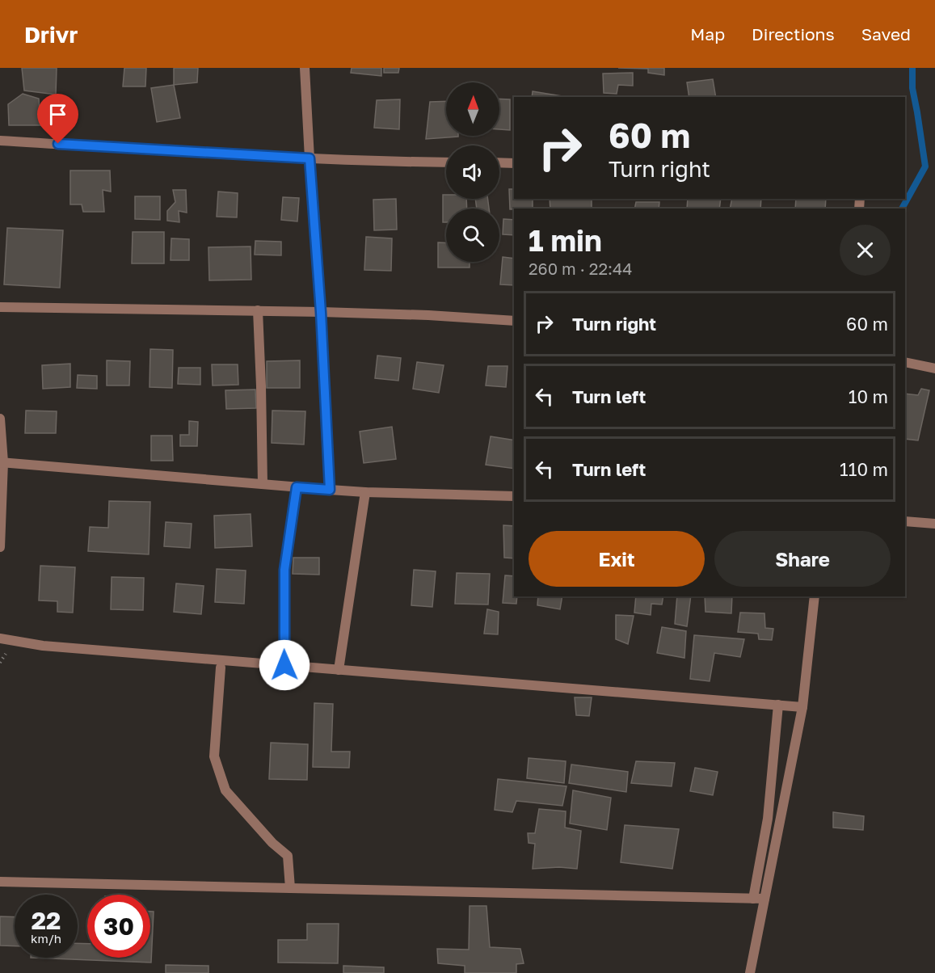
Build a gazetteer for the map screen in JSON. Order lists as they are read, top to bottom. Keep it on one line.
{"north":"top","page":{"header":"Drivr","nav":["Map","Directions","Saved"],"turn":["60 m","Turn right"],"heading":["1 min","260 m · 22:44"],"list":[{"name":"Turn right","value":"60 m"},{"name":"Turn left","value":"10 m"},{"name":"Turn left","value":"110 m"}],"buttons":["Exit","Share"],"speed":"22 km/h","limit":"30"}}
